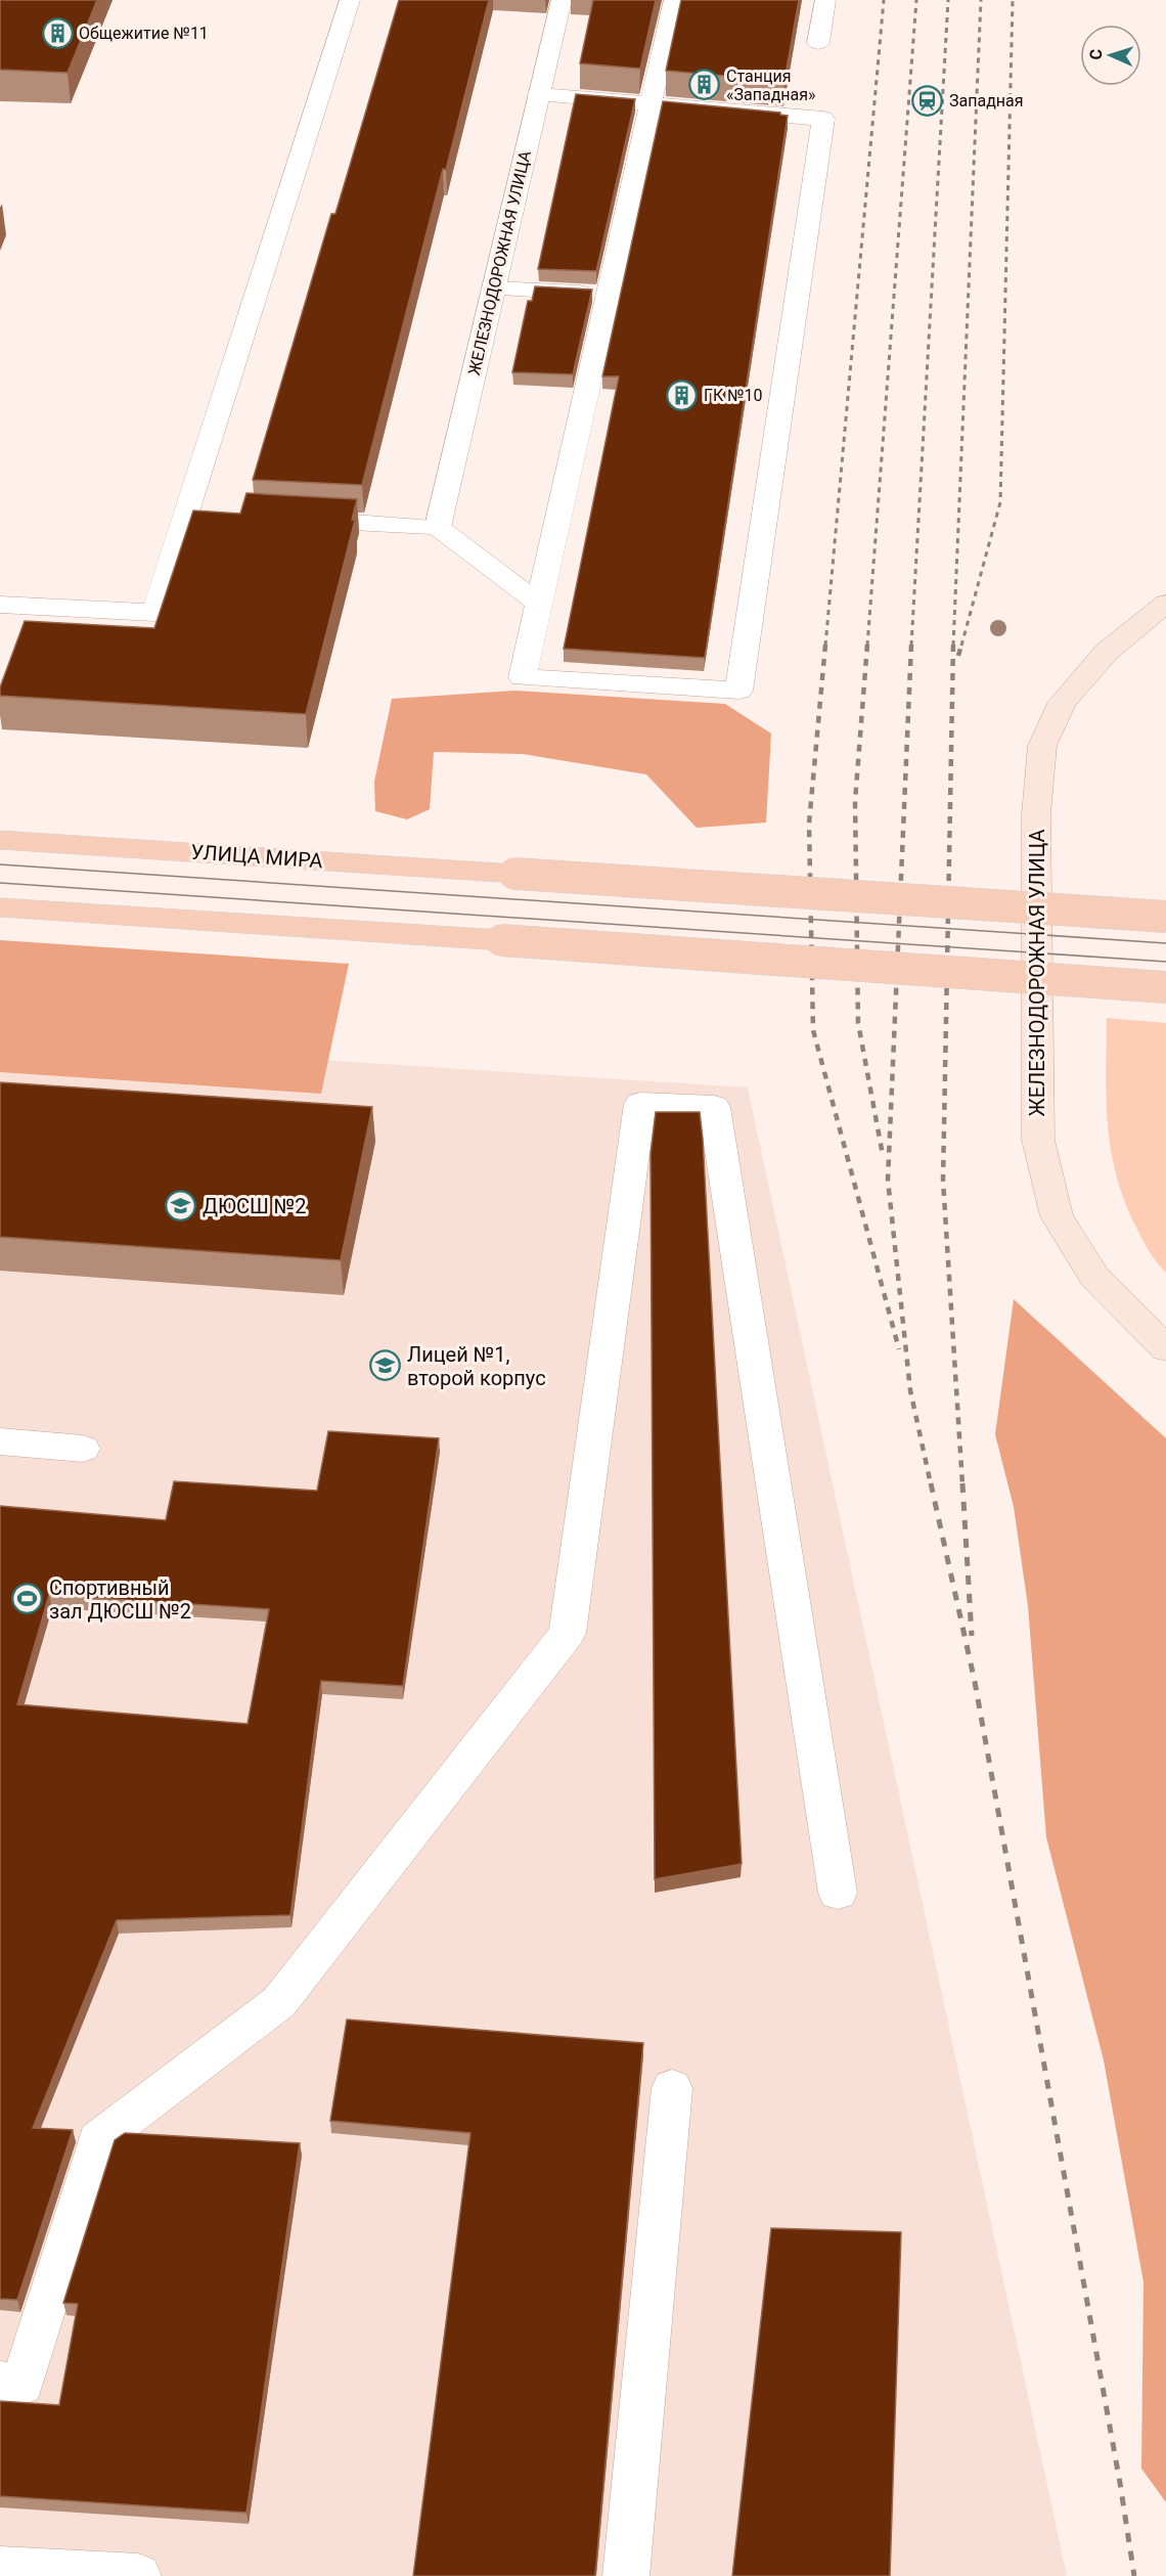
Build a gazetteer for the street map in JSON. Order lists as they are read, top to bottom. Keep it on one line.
{"streets":{"main road":["ЖЕЛЕЗНОДОРОЖНАЯ УЛИЦА","УЛИЦА МИРА"]},"places":{"building":["Общежитие №11","Станция «Западная»","ГК №10"],"station":["Западная"],"school or university":["ДЮСШ №2","Лицей №1, второй корпус"],"sports":["Спортивный зал ДЮСШ №2"]},"north":"left"}
